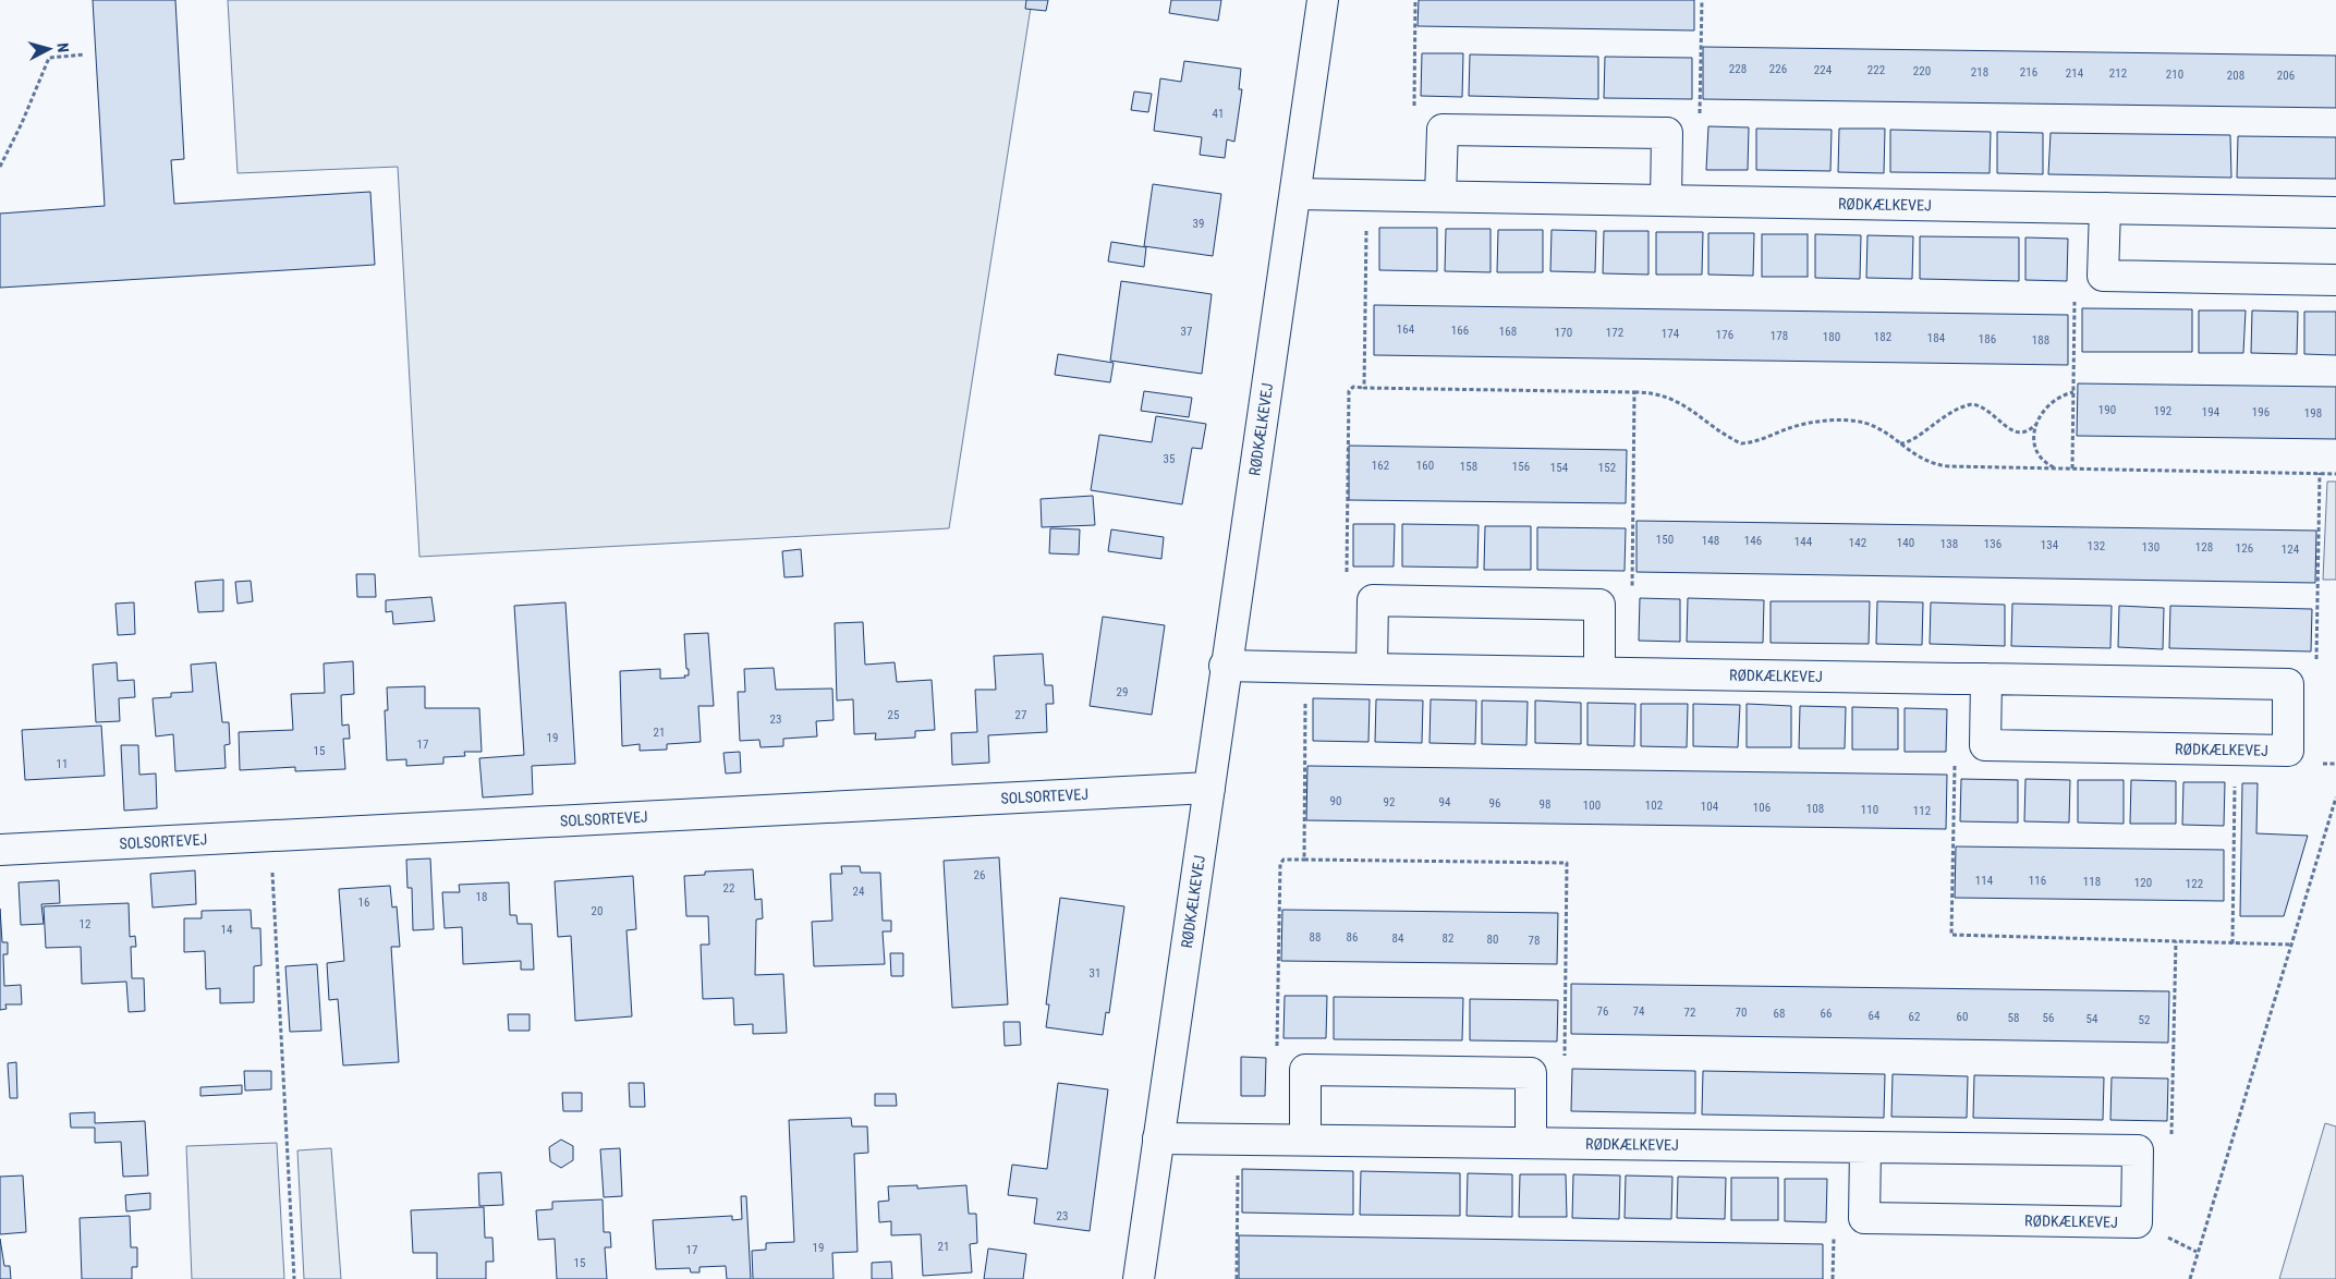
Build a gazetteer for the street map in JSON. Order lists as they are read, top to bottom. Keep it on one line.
{"streets":{"street":["RØDKÆLKEVEJ","SOLSORTEVEJ"]},"crossings":[["RØDKÆLKEVEJ","SOLSORTEVEJ"]],"house_numbers":["228","226","224","222","220","218","216","214","212","210","208","206","41","39","164","166","37","168","170","172","174","176","178","180","182","184","186","188","190","192","194","196","198","35","162","160","158","156","154","152","150","148","146","144","142","140","138","136","134","132","130","128","126","124","29","25","27","23","21","19","17","15","11","90","92","94","96","98","100","102","104","106","108","110","112","26","114","116","118","120","122","22","24","18","16","20","12","14","88","86","84","82","80","78","31","76","74","72","70","68","66","64","62","60","58","56","54","52","23","21","19","17","15"],"north":"right"}
